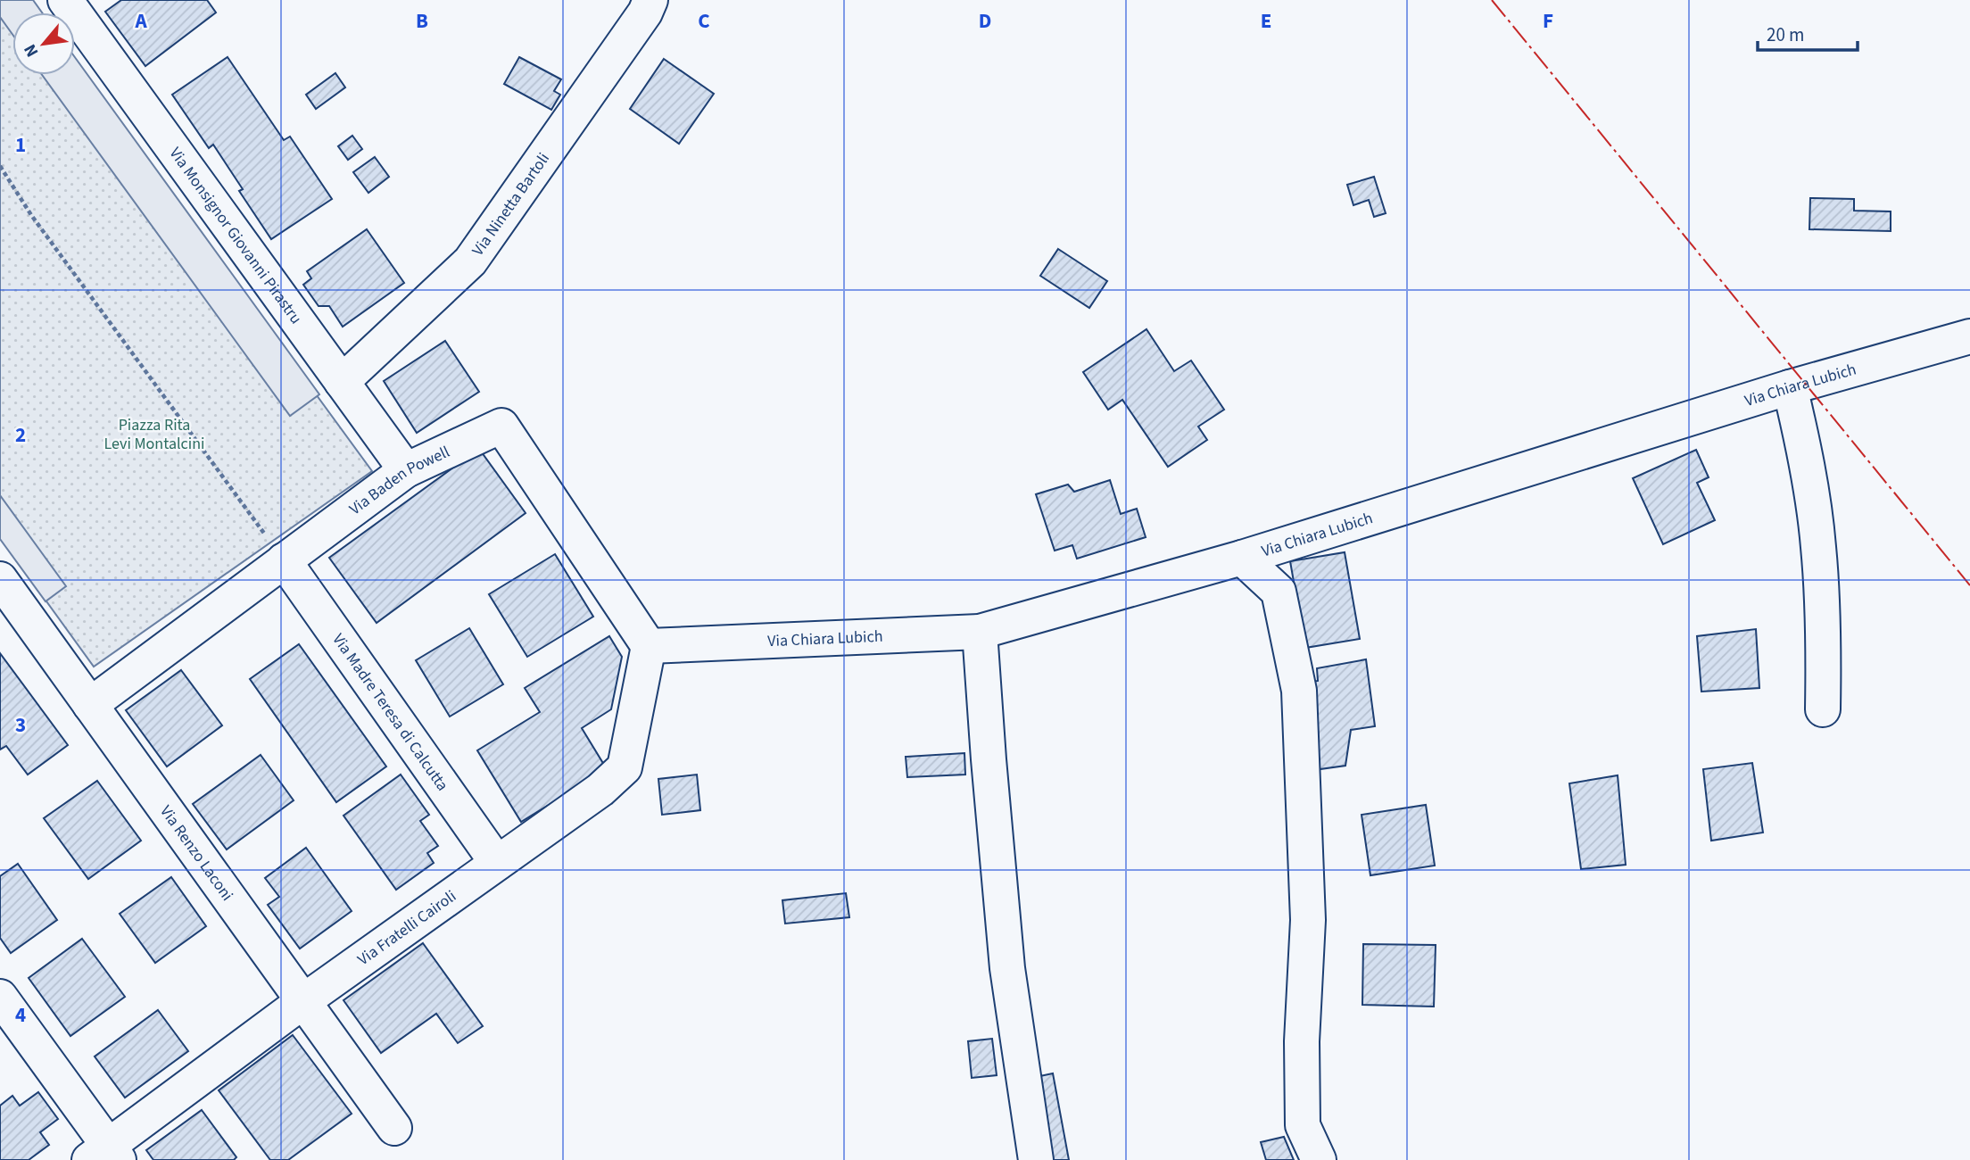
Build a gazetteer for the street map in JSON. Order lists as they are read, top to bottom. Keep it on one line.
{"streets":{"street":["Via Ninetta Bartoli","Via Monsignor Giovanni Pirastru","Via Chiara Lubich","Via Baden Powell","Via Madre Teresa di Calcutta","Via Renzo Laconi","Via Fratelli Cairoli"]},"crossings":[["Via Ninetta Bartoli","Via Monsignor Giovanni Pirastru"],["Via Monsignor Giovanni Pirastru","Via Baden Powell"],["Via Chiara Lubich","Via Baden Powell"],["Via Chiara Lubich","Via Fratelli Cairoli"],["Via Baden Powell","Via Madre Teresa di Calcutta"],["Via Baden Powell","Via Renzo Laconi"],["Via Baden Powell","Via Fratelli Cairoli"],["Via Madre Teresa di Calcutta","Via Fratelli Cairoli"],["Via Renzo Laconi","Via Fratelli Cairoli"]],"parks":["Piazza Rita Levi Montalcini"],"scale_bar":"20 m","north":"bottom left","grid":{"columns":["A","B","C","D","E","F"],"rows":["1","2","3","4"]}}
